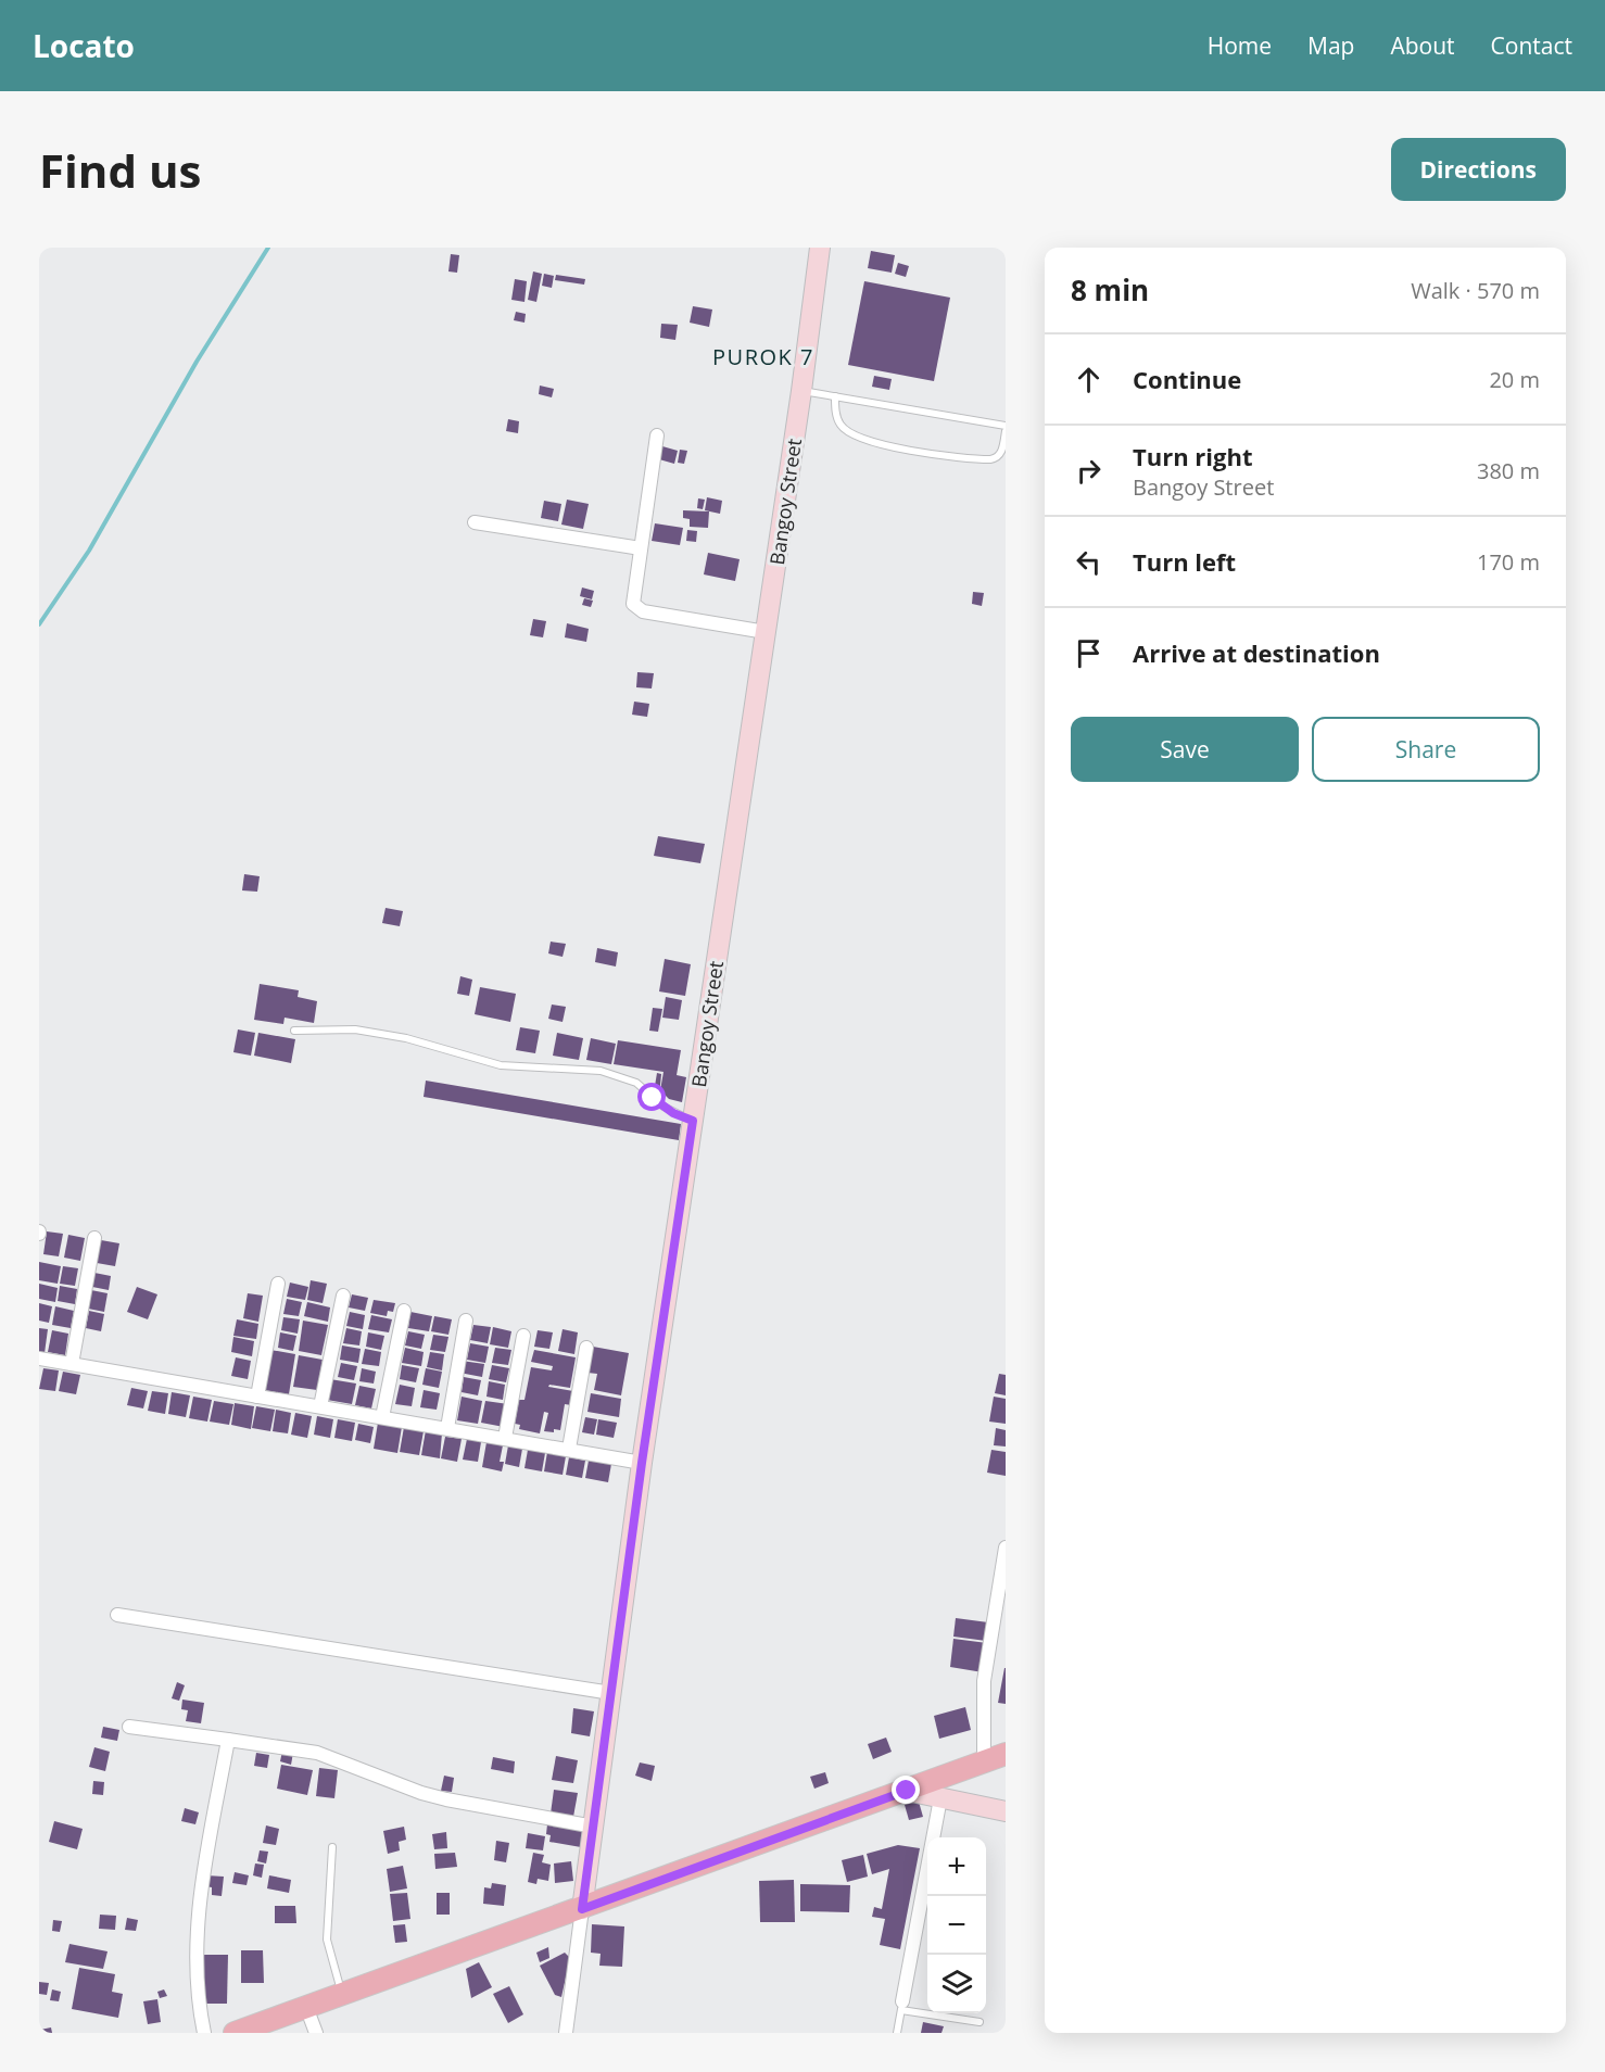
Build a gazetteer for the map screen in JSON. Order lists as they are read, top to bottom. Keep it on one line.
{"streets":{"main road":["Bangoy Street"]},"districts":["PUROK 7"],"page":{"header":"Locato","nav":["Home","Map","About","Contact"],"buttons":["Directions",["Save","Share"]],"title":"Find us","heading":["8 min","Walk · 570 m"],"list":[["Continue","20 m"],["Turn right","Bangoy Street","380 m"],["Turn left","170 m"],"Arrive at destination"],"map_buttons":["+","−"]}}
